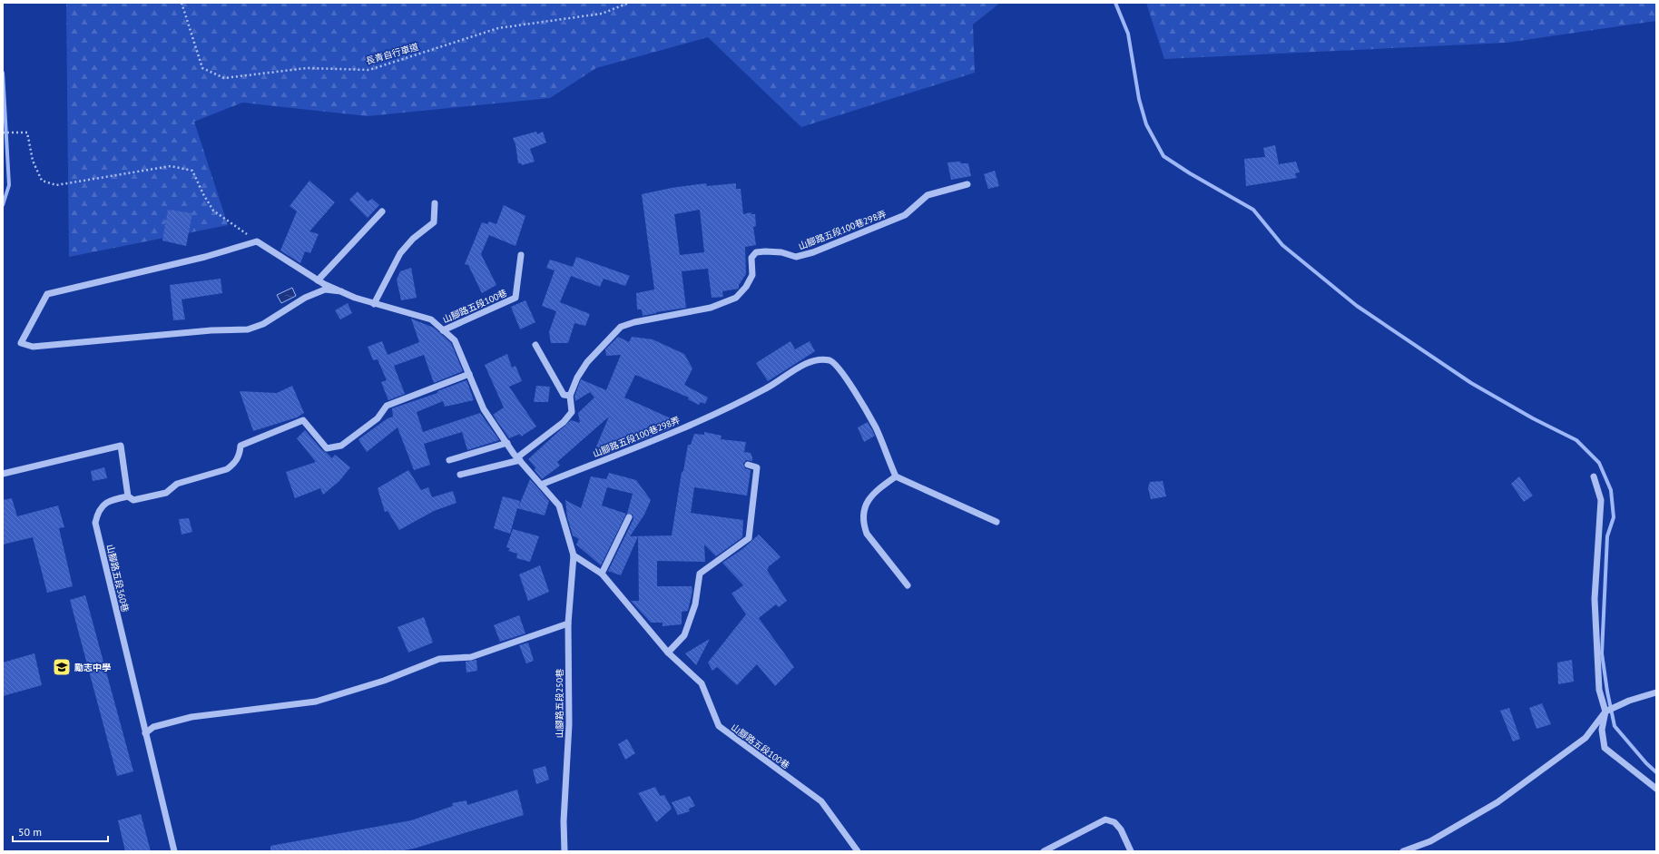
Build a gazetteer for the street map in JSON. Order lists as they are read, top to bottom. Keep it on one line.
{"streets":{"lane":["山腳路五段100巷298弄","山腳路五段100巷","山腳路五段360巷","山腳路五段250巷"],"path":["長青自行車道"]},"crossings":[["山腳路五段100巷","山腳路五段250巷"]],"places":{"school or university":["勵志中學"]},"scale_bar":"50 m"}
